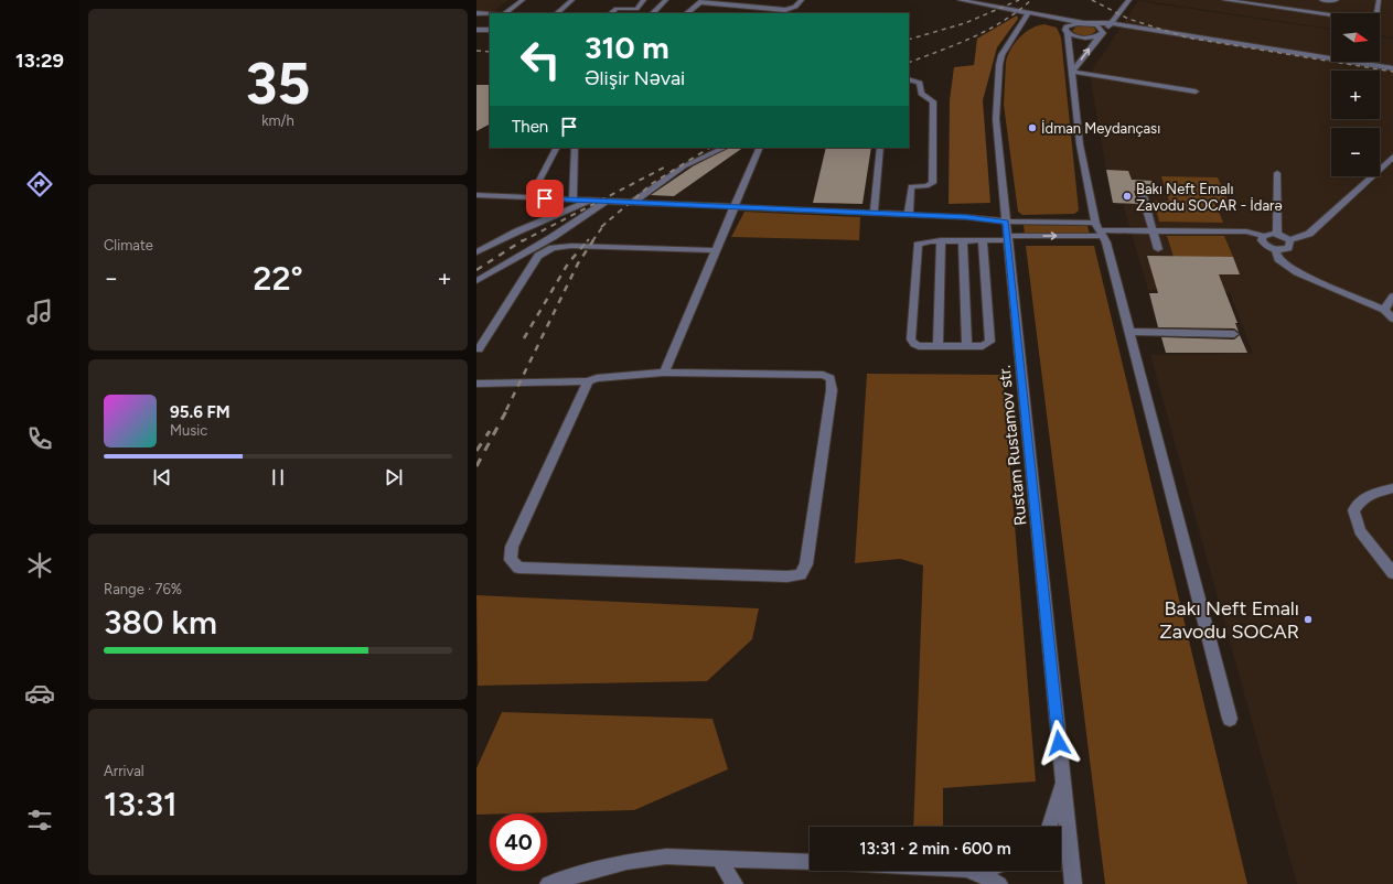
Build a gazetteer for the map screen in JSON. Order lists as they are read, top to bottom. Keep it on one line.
{"streets":{"street":["Rustam Rustamov str."]},"places":["İdman Meydançası","Bakı Neft Emalı Zavodu SOCAR - İdarə","Bakı Neft Emalı Zavodu SOCAR"],"north":"right","page":{"tabs":"13:29","tile":[["35","km/h"],"Climate",["Range · 76%","380 km"],["Arrival","13:31"]],"map_buttons":["+","−"],"turn":["310 m","Əlişir Nəvai"],"then":"Then","heat":["−","22°","+"],"song":["95.6 FM","Music"],"limit":"40","trip":"13:31 · 2 min · 600 m"}}
